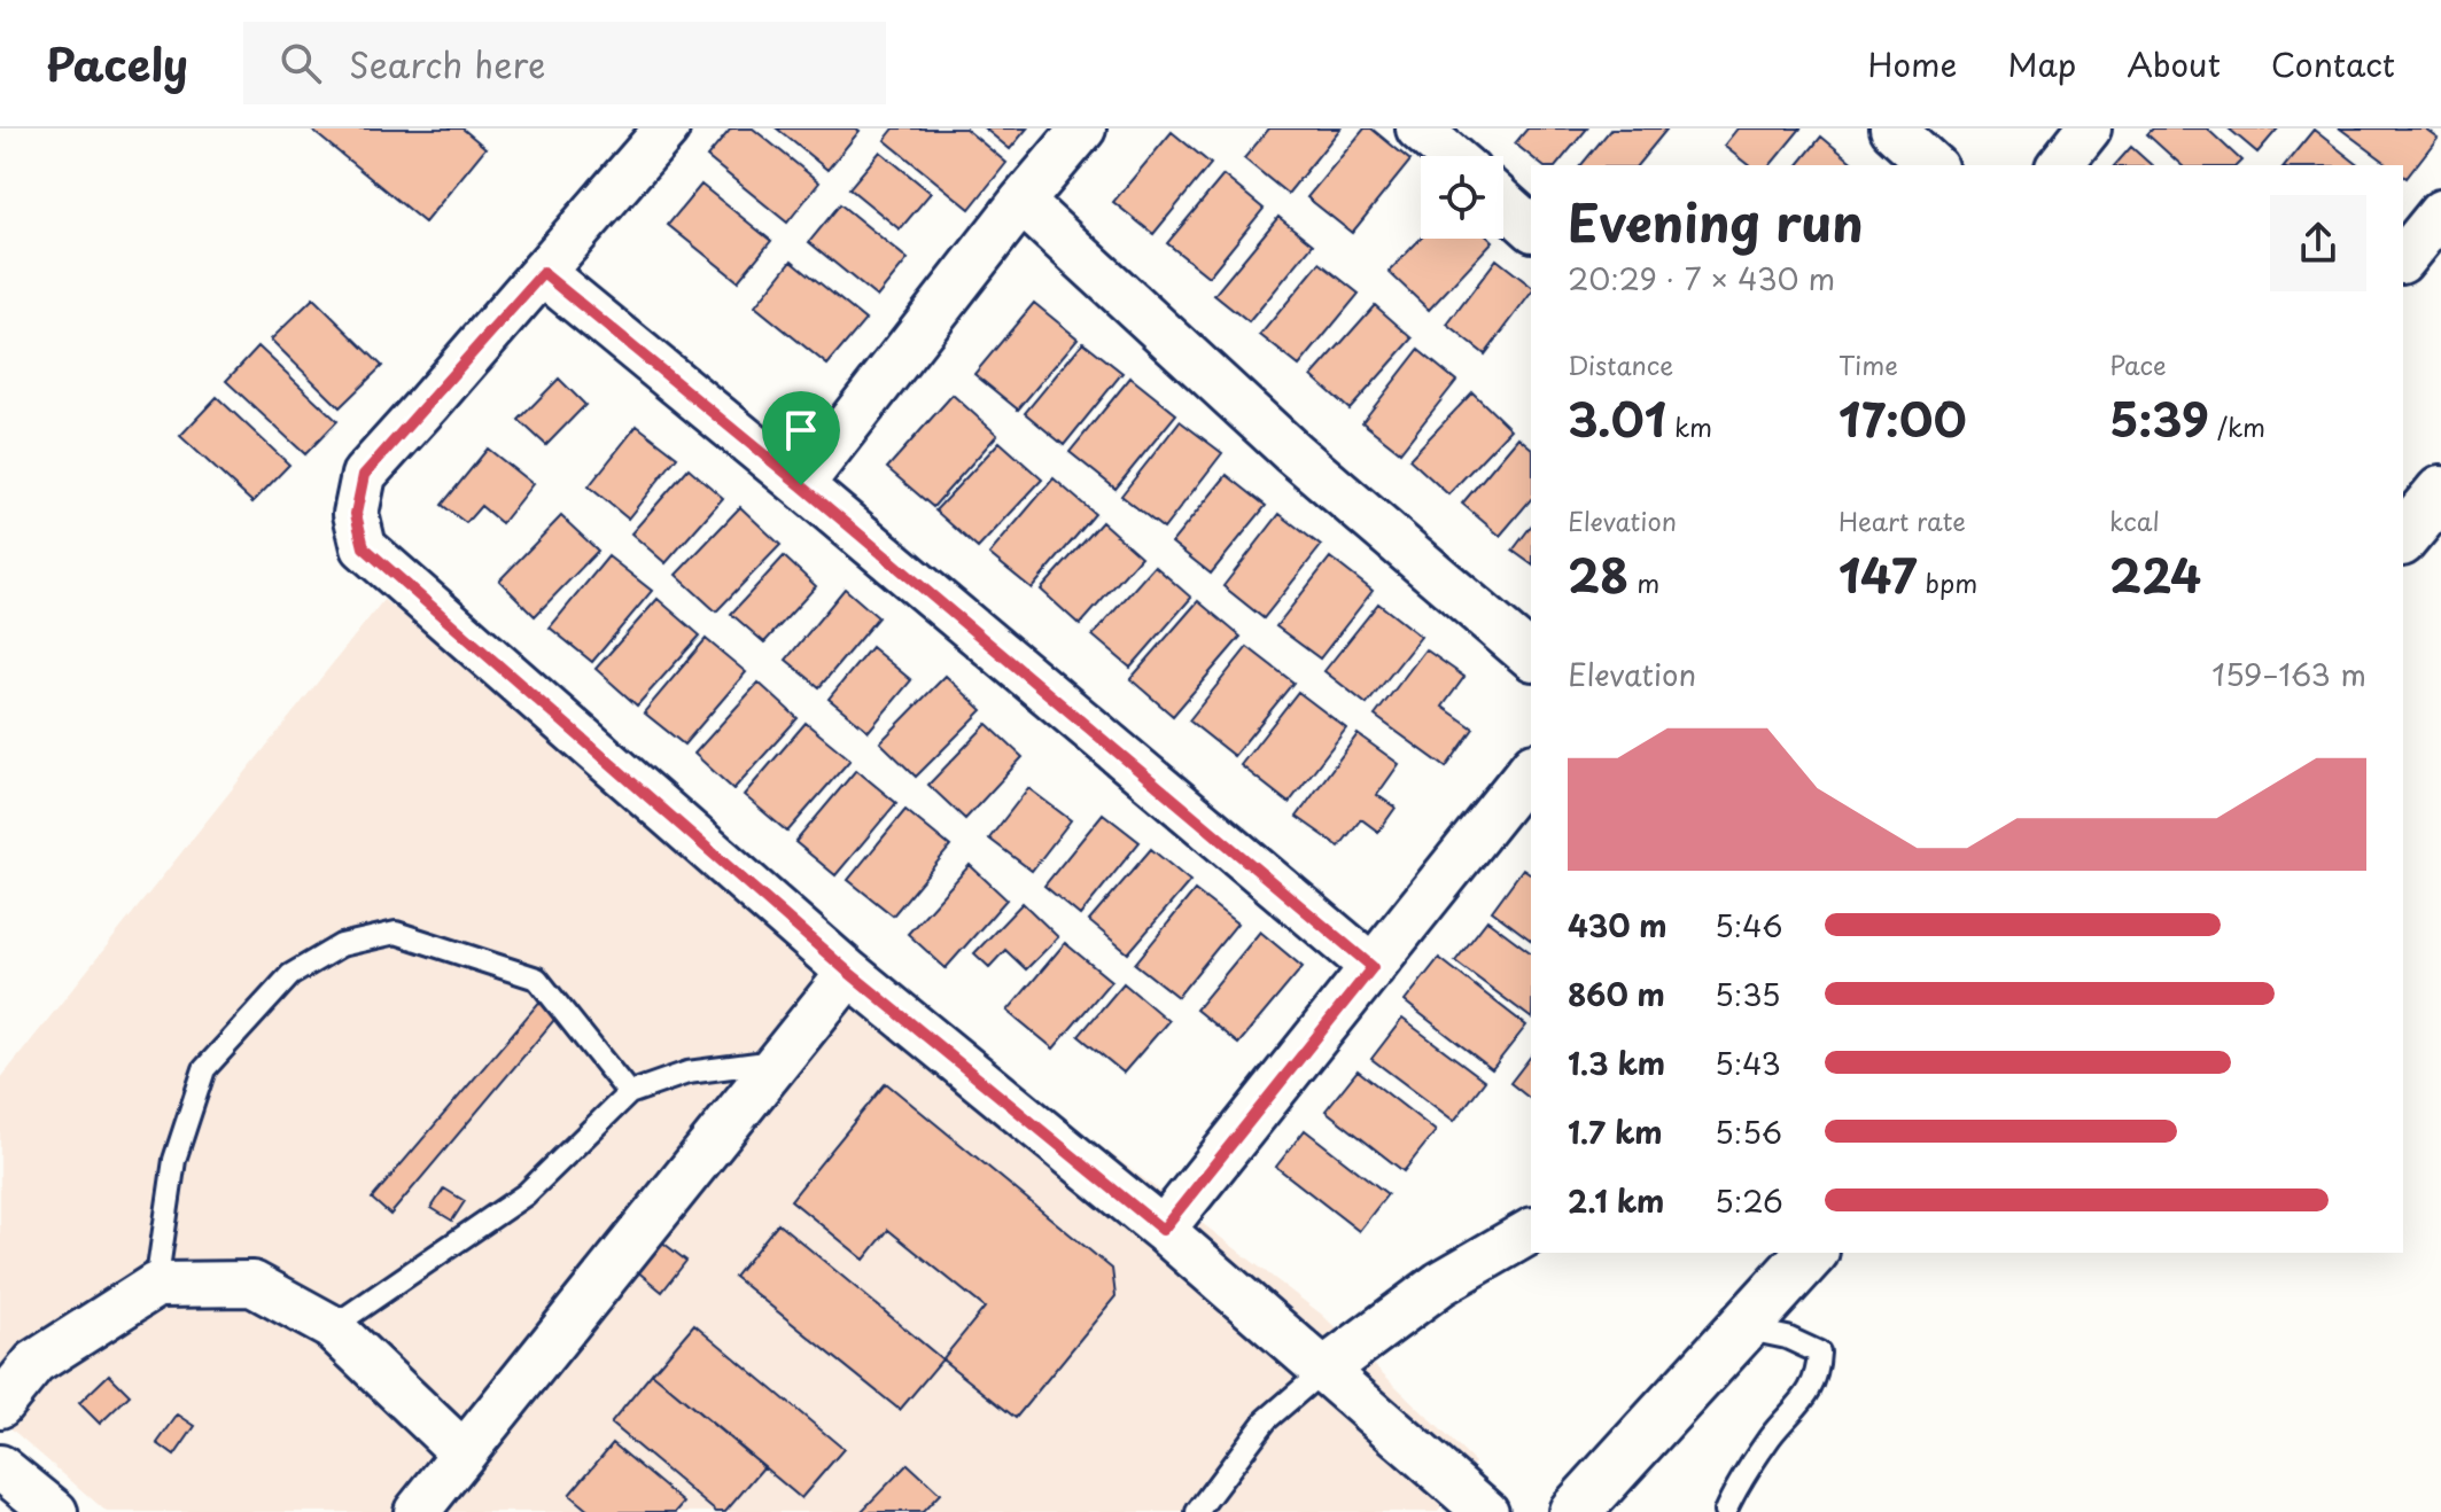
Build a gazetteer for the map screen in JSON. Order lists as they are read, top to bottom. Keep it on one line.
{"page":{"header":"Pacely","search":"Search here","nav":["Home","Map","About","Contact"],"heading":["Evening run","20:29 · 7 × 430 m"],"stats":[["Distance","3.01 km"],["Time","17:00"],["Pace","5:39 /km"],["Elevation","28 m"],["Heart rate","147 bpm"],["kcal","224"]],"chart":["Elevation","159–163 m"],"list":[{"name":"430 m","note":"5:46"},{"name":"860 m","note":"5:35"},{"name":"1.3 km","note":"5:43"},{"name":"1.7 km","note":"5:56"},{"name":"2.1 km","note":"5:26"}]}}
